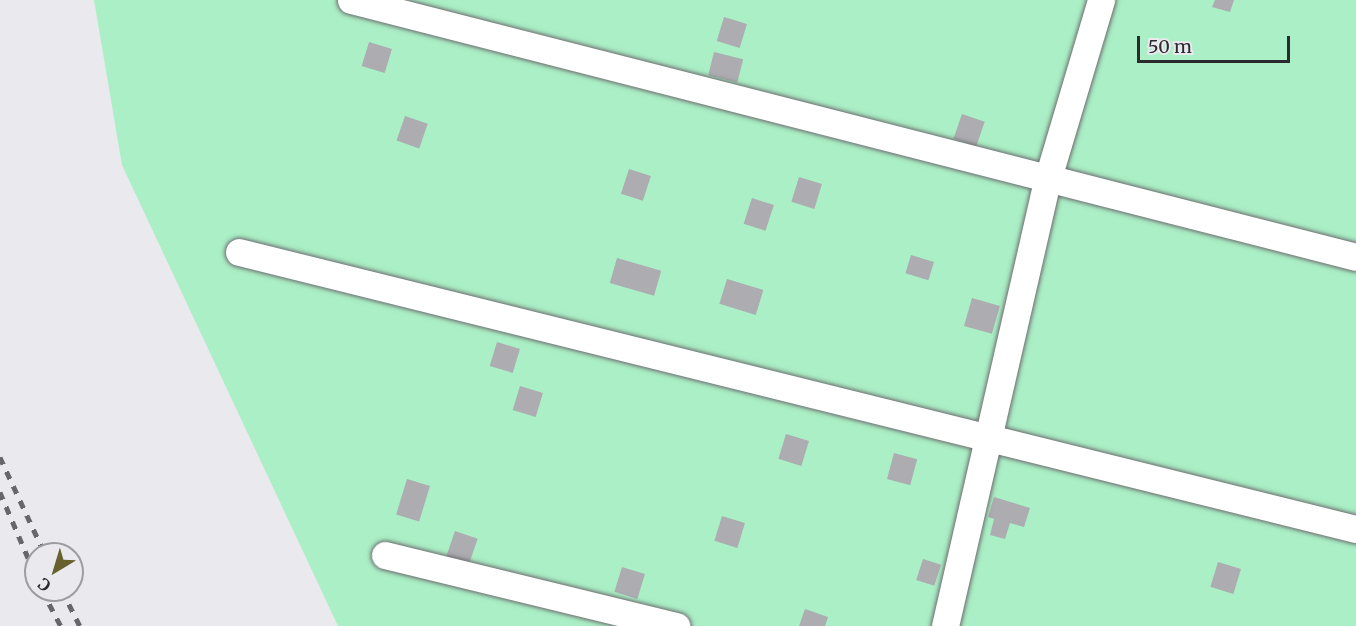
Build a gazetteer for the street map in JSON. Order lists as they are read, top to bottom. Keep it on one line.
{"scale_bar":"50 m","north":"bottom left"}
